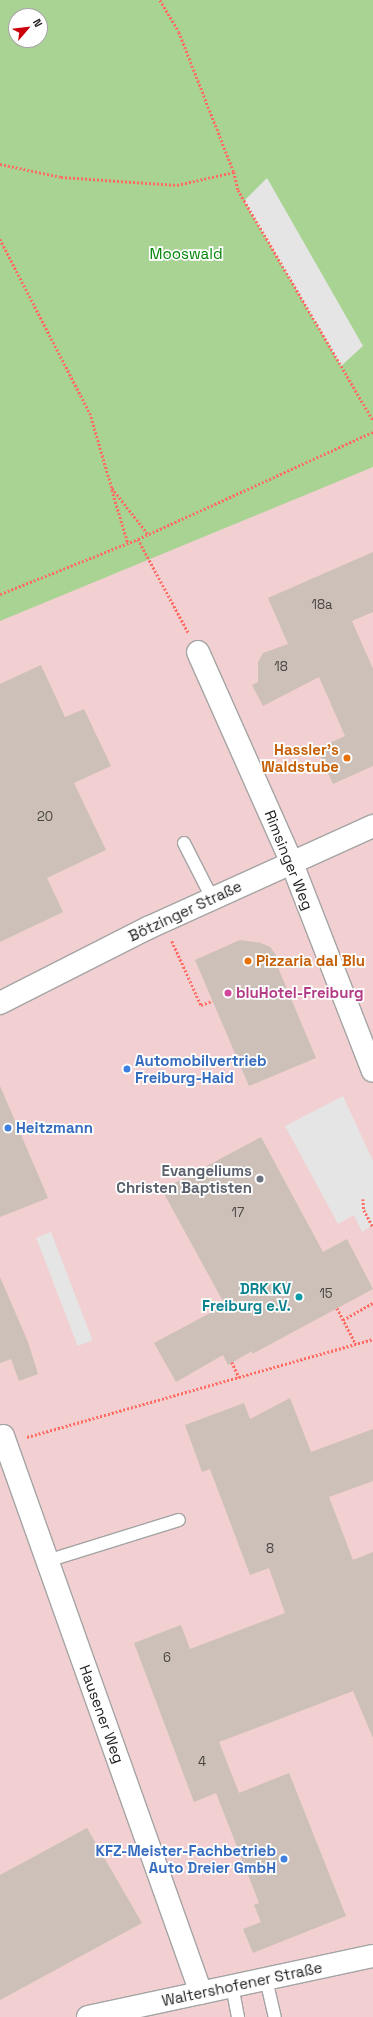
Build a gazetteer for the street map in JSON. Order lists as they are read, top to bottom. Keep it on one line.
{"streets":{"street":["Rimsinger Weg","Bötzinger Straße","Hausener Weg","Waltershofener Straße"]},"crossings":[["Rimsinger Weg","Bötzinger Straße"],["Hausener Weg","Waltershofener Straße"]],"parks":["Mooswald"],"places":["Hassler's Waldstube","Pizzaria dal Blu","bluHotel-Freiburg","Automobilvertrieb Freiburg-Haid","Heitzmann","Evangeliums Christen Baptisten","DRK KV Freiburg e.V.","KFZ-Meister-Fachbetrieb Auto Dreier GmbH"],"house_numbers":["18a","18","20","17","15","8","6","4"],"north":"top right"}
